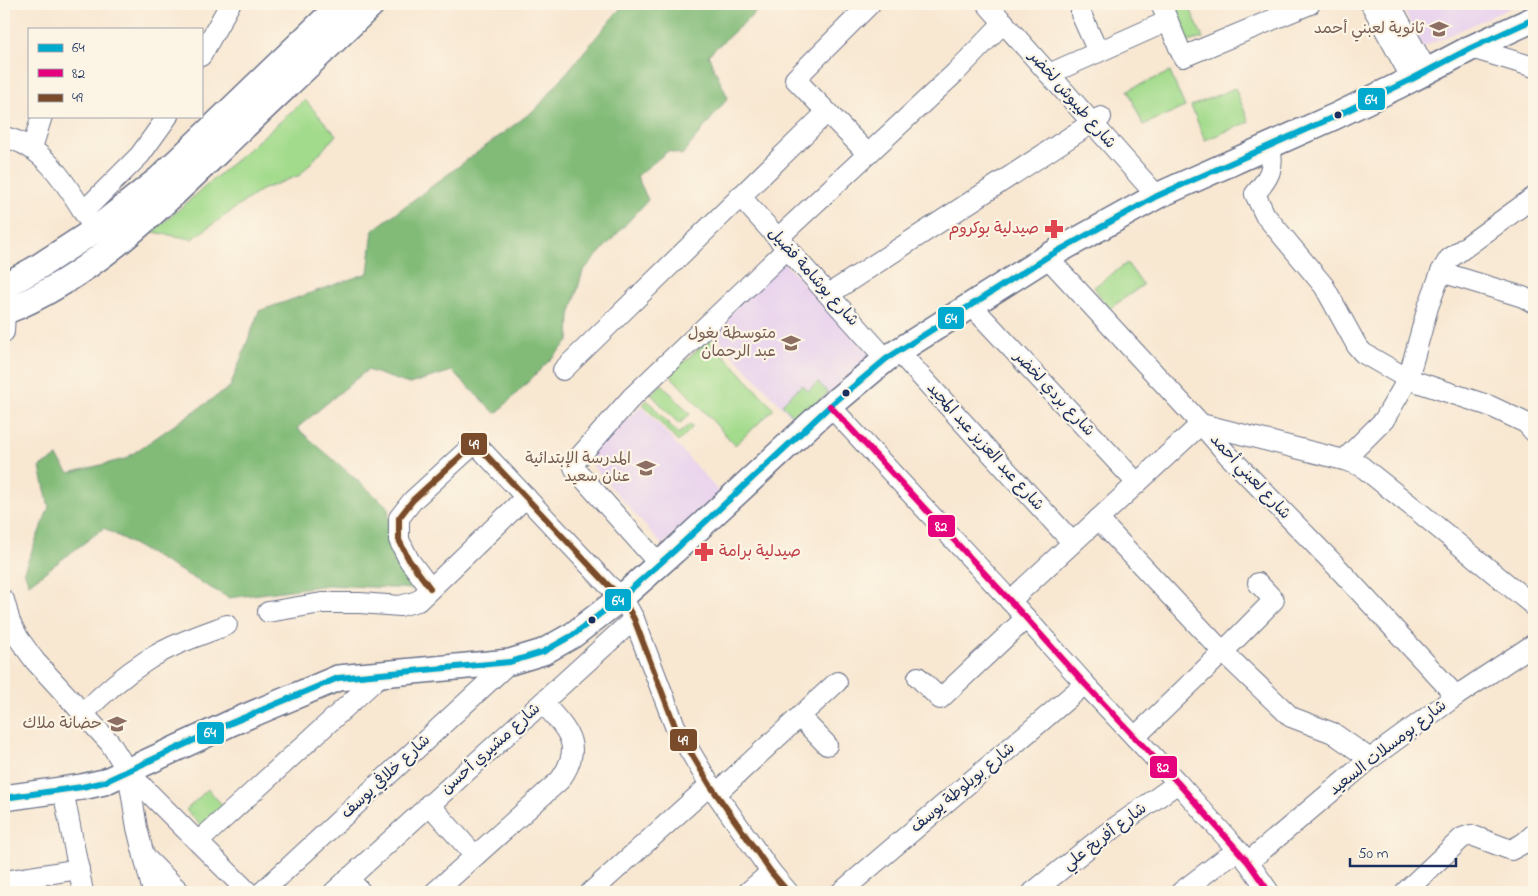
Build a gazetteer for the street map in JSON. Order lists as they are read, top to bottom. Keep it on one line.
{"streets":{"street":["شارع طيبوش لخضر","شارع بوشامة فضيل","شارع بردي لخضر","شارع عبد العزيز عبد المجيد","شارع لعبني أحمد","شارع بومسلات السعيد","شارع مشيري أحسن","شارع خلافي يوسف","شارع بويلوطة يوسف","شارع أفريخ علي"]},"crossings":[["شارع بوشامة فضيل","شارع عبد العزيز عبد المجيد"],["شارع لعبني أحمد","شارع بومسلات السعيد"]],"places":{"school or university":["ثانوية لعبني أحمد","متوسطة بغول عبد الرحمان","المدرسة الإبتدائية عنان سعيد","حضانة ملاك"],"pharmacy":["صيدلية بوكروم","صيدلية برامة"]},"lines":["transit line 64","transit line 82","transit line 49"],"legend":["64","82","49"],"scale_bar":"50 m"}
